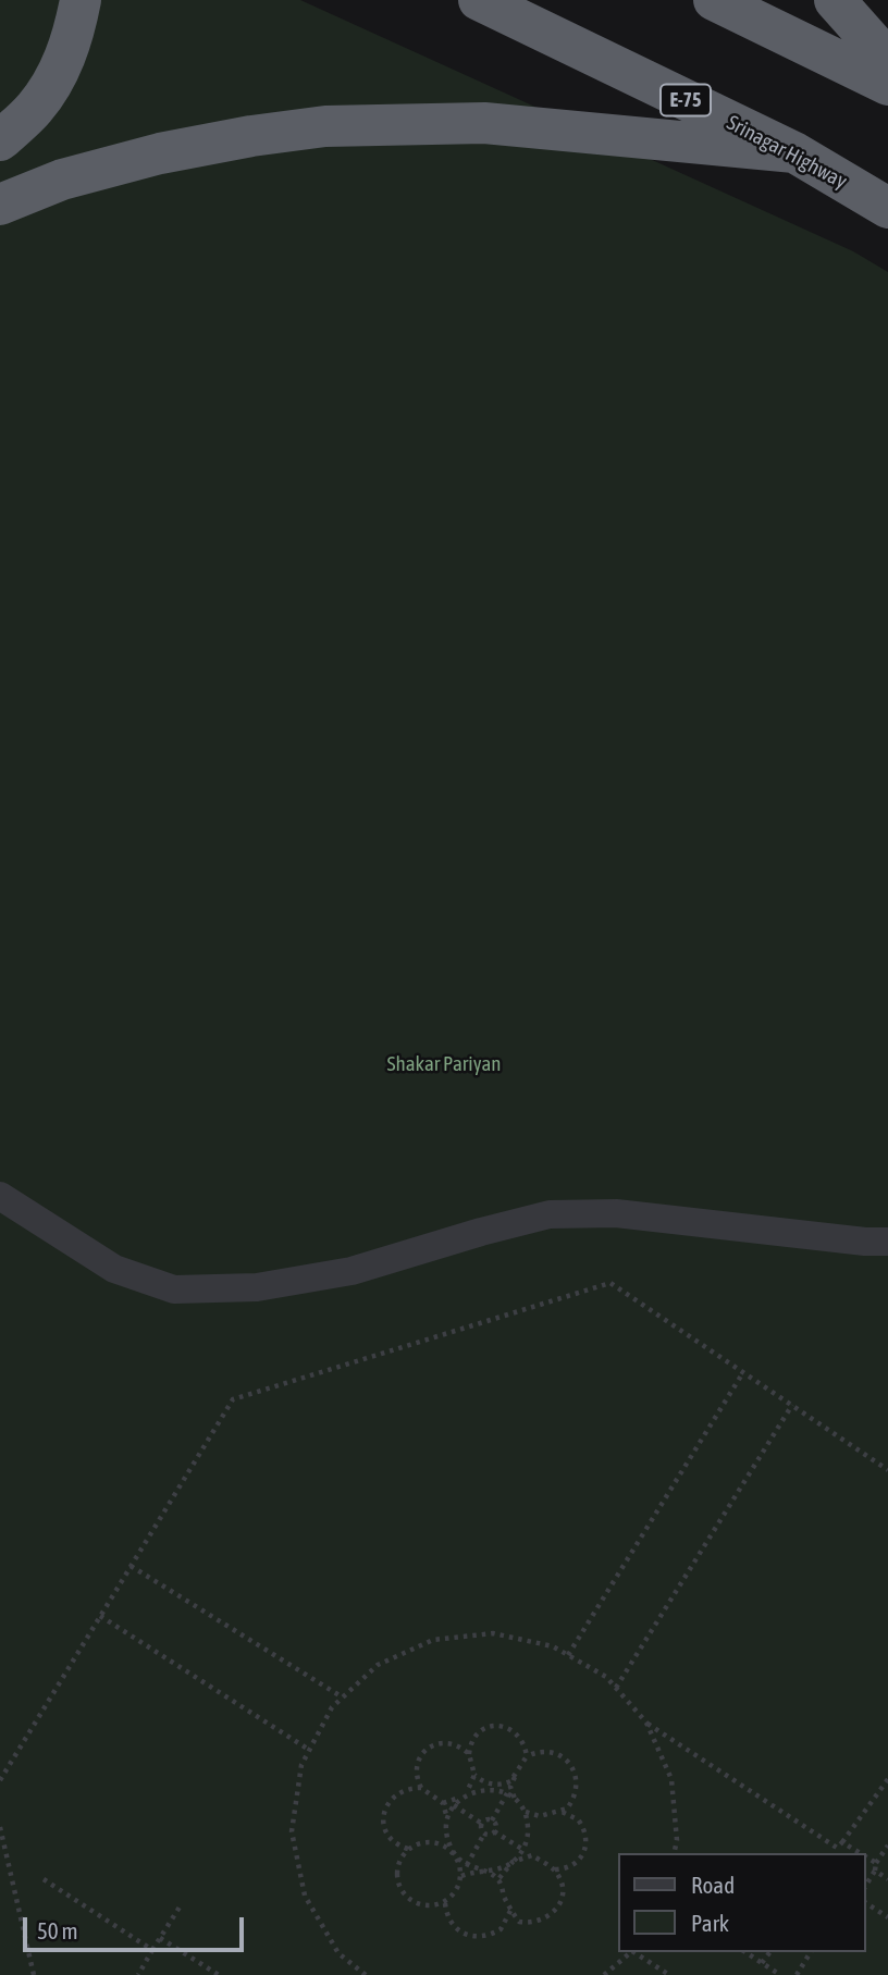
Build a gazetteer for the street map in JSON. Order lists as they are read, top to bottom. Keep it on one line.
{"streets":{"highway":["E-75","Srinagar Highway"]},"parks":["Shakar Pariyan"],"legend":["Road","Park"],"scale_bar":"50 m"}
